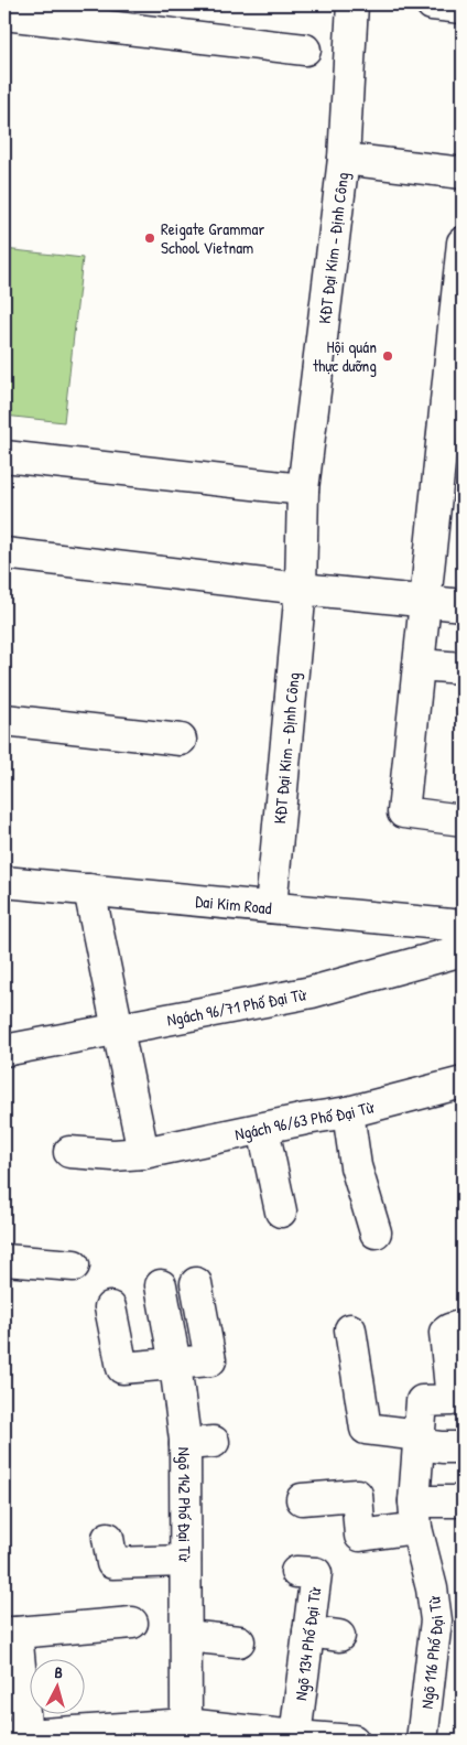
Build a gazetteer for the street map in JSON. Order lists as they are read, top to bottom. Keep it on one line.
{"streets":{"street":["KĐT Đại Kim - Định Công","Dai Kim Road","Ngách 96/71 Phố Đại Từ","Ngách 96/63 Phố Đại Từ","Ngõ 142 Phố Đại Từ","Ngõ 134 Phố Đại Từ","Ngõ 116 Phố Đại Từ"]},"crossings":[["KĐT Đại Kim - Định Công","Dai Kim Road"]],"places":["Reigate Grammar School Vietnam","Hội quán thực dưỡng"],"north":"top"}
